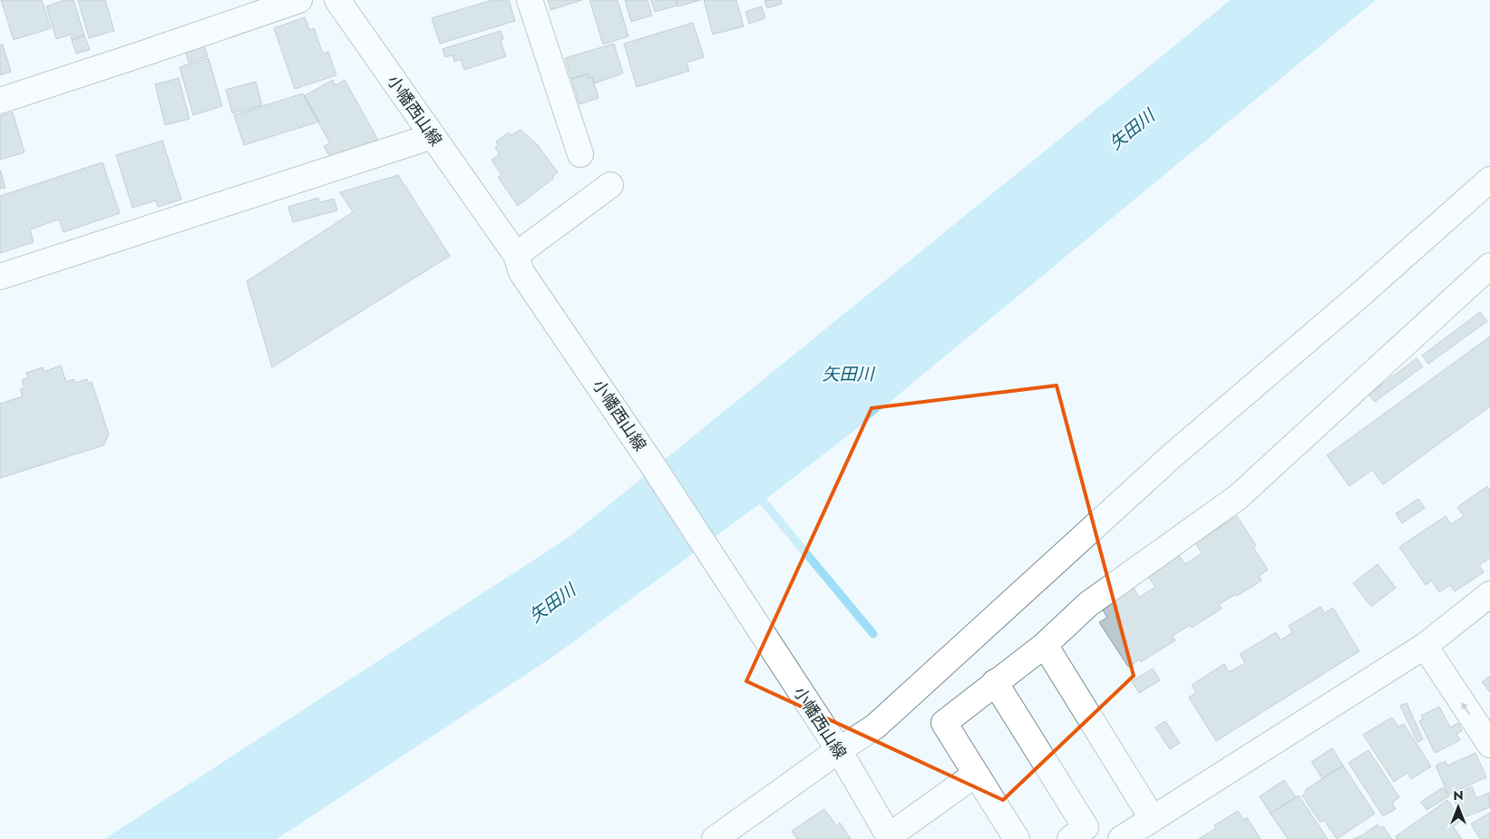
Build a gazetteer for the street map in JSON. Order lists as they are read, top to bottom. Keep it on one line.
{"streets":{"street":["小幡西山線"]},"water":["矢田川"],"north":"top"}
